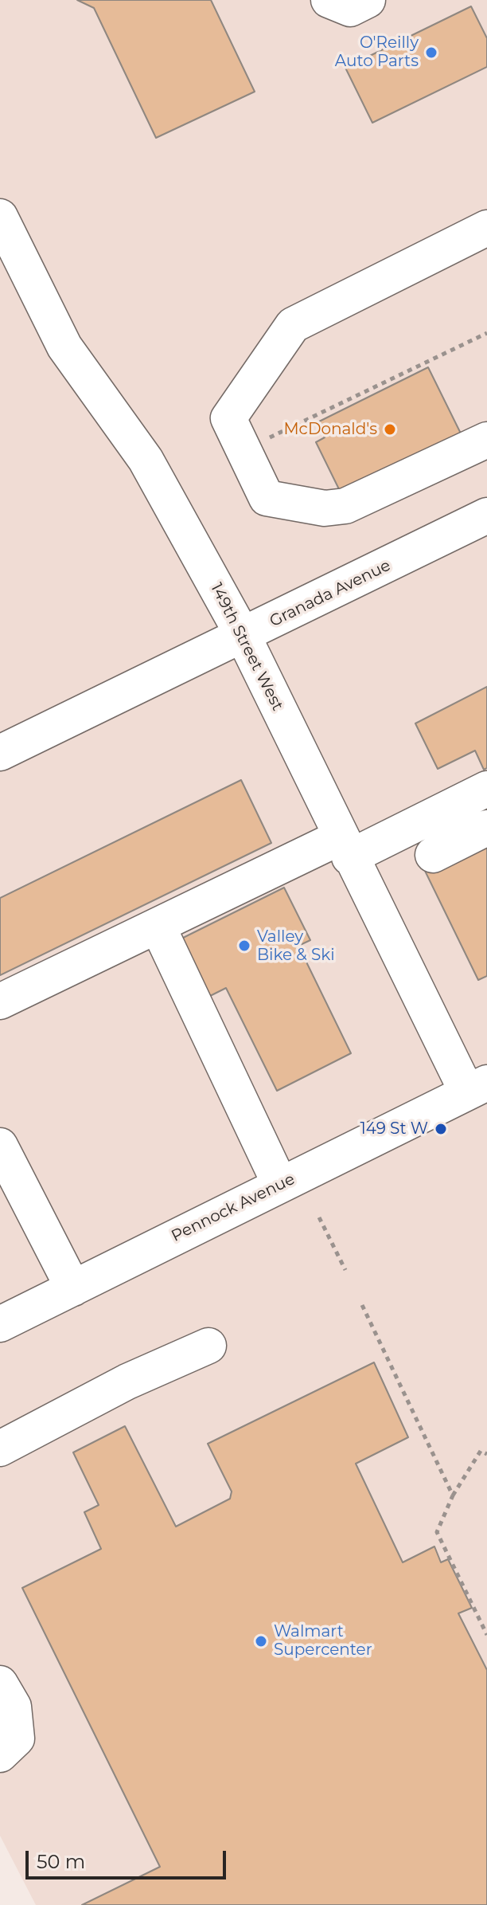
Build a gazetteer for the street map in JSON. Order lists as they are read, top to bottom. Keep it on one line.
{"streets":{"street":["Granada Avenue","149th Street West","Pennock Avenue"]},"crossings":[["Granada Avenue","149th Street West"],["149th Street West","Pennock Avenue"]],"places":["O'Reilly Auto Parts","McDonald's","Valley Bike & Ski","149 St W","Walmart Supercenter"],"scale_bar":"50 m"}
